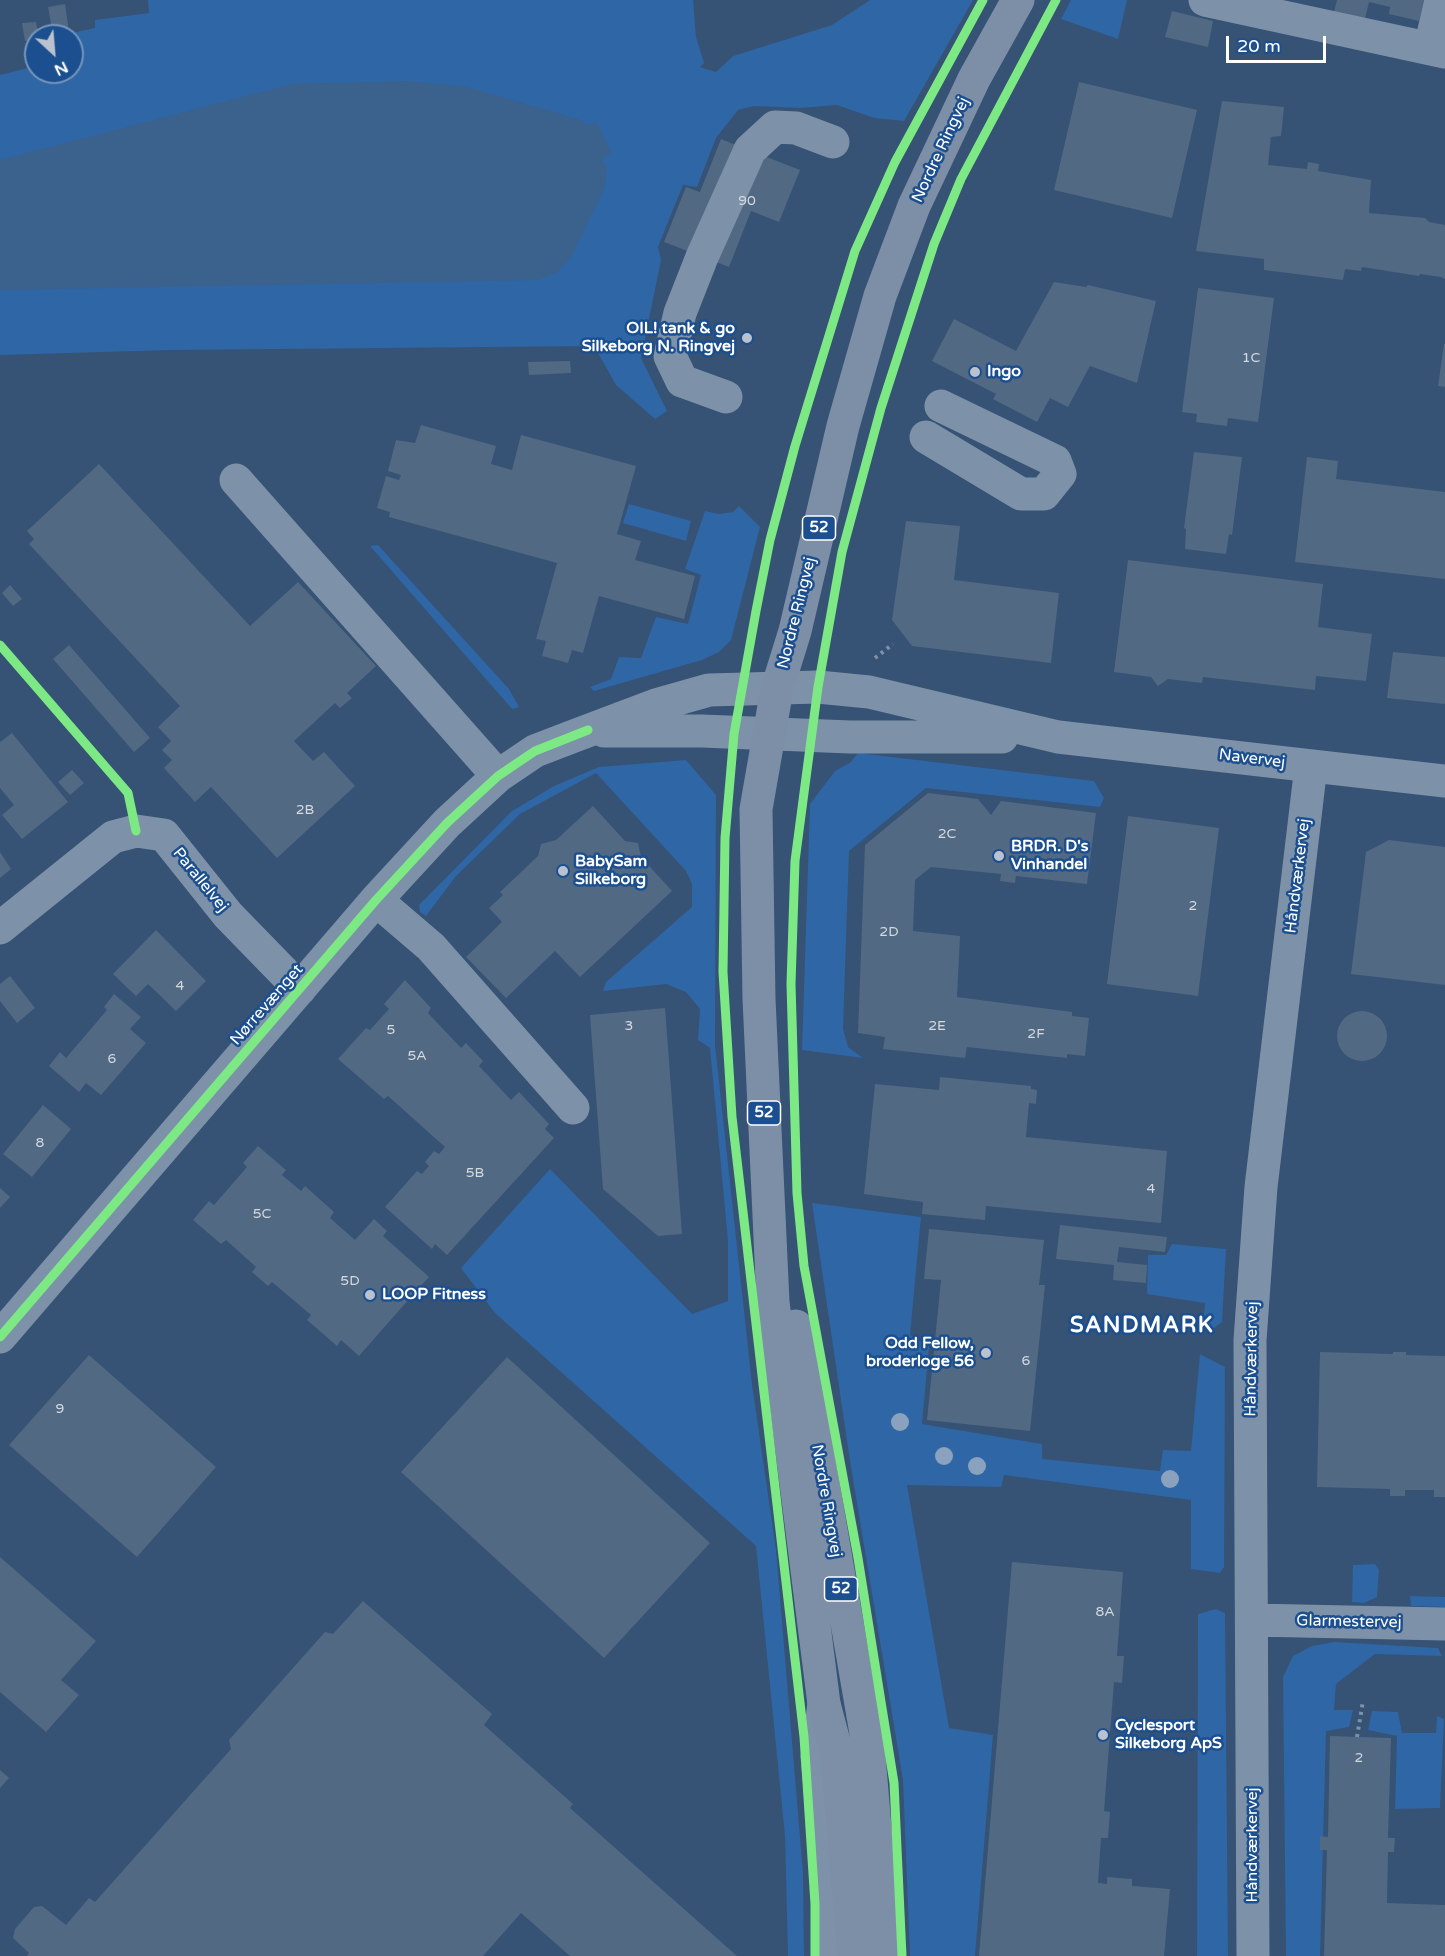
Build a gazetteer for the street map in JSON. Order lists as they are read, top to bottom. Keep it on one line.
{"streets":{"main road":["Nordre Ringvej","52"],"street":["Navervej","Håndværkervej","Parallelvej","Nørrevænget","Glarmestervej"]},"crossings":[["Nordre Ringvej","Navervej"],["Nordre Ringvej","Nørrevænget"],["Navervej","Håndværkervej"],["Navervej","Nørrevænget"],["Håndværkervej","Glarmestervej"],["Parallelvej","Nørrevænget"]],"districts":["SANDMARK"],"places":["OIL! tank & go Silkeborg N. Ringvej","Ingo","BRDR. D's Vinhandel","BabySam Silkeborg","LOOP Fitness","Odd Fellow, broderloge 56","Cyclesport Silkeborg ApS"],"house_numbers":["90","1C","2B","2C","2","2D","4","3","2E","5","2F","5A","6","8","5B","4","5C","5D","6","9","8A","2"],"scale_bar":"20 m","north":"bottom right"}
